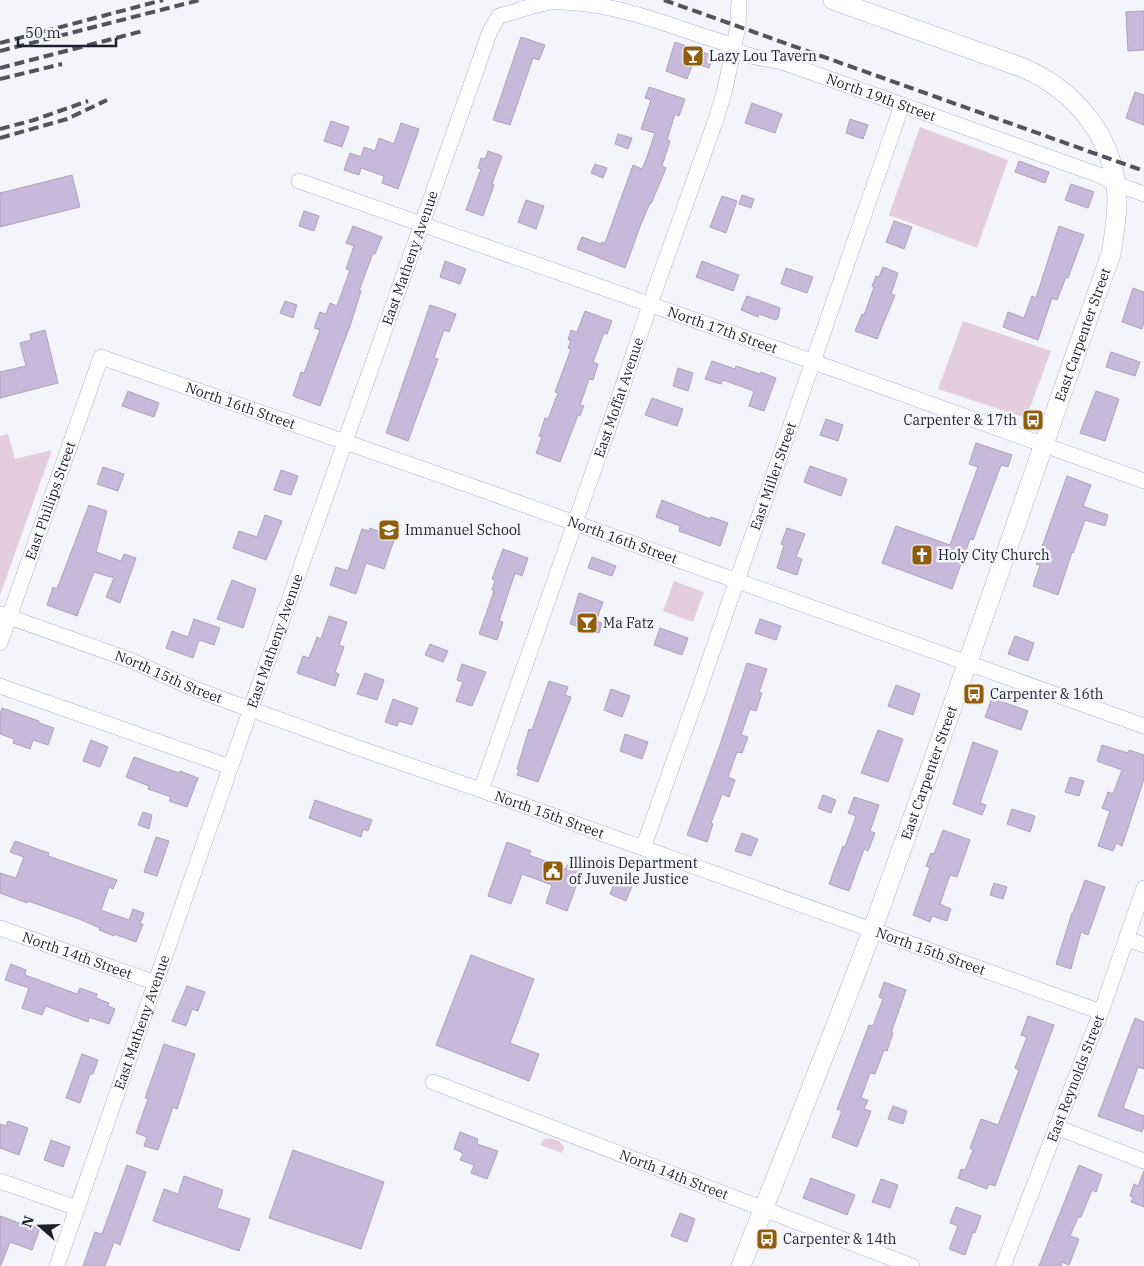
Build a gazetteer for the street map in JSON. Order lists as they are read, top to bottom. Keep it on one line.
{"streets":{"street":["North 19th Street","East Matheny Avenue","North 17th Street","East Carpenter Street","East Moffat Avenue","North 16th Street","East Miller Street","East Phillips Street","North 15th Street","North 14th Street","East Reynolds Street"]},"crossings":[["North 19th Street","East Matheny Avenue"],["North 19th Street","East Carpenter Street"],["North 19th Street","East Moffat Avenue"],["North 19th Street","East Miller Street"],["East Matheny Avenue","North 17th Street"],["East Matheny Avenue","North 16th Street"],["East Matheny Avenue","North 15th Street"],["East Matheny Avenue","North 14th Street"],["North 17th Street","East Carpenter Street"],["North 17th Street","East Moffat Avenue"],["North 17th Street","East Miller Street"],["East Carpenter Street","North 16th Street"],["East Carpenter Street","North 15th Street"],["East Carpenter Street","North 14th Street"],["East Moffat Avenue","North 16th Street"],["East Moffat Avenue","North 15th Street"],["North 16th Street","East Miller Street"],["North 16th Street","East Phillips Street"],["East Miller Street","North 15th Street"],["East Phillips Street","North 15th Street"],["North 15th Street","East Reynolds Street"]],"places":{"bar":["Lazy Lou Tavern","Ma Fatz"],"bus stop":["Carpenter & 17th","Carpenter & 16th","Carpenter & 14th"],"school or university":["Immanuel School"],"church":["Holy City Church"],"public building":["Illinois Department of Juvenile Justice"]},"scale_bar":"50 m","north":"left"}
